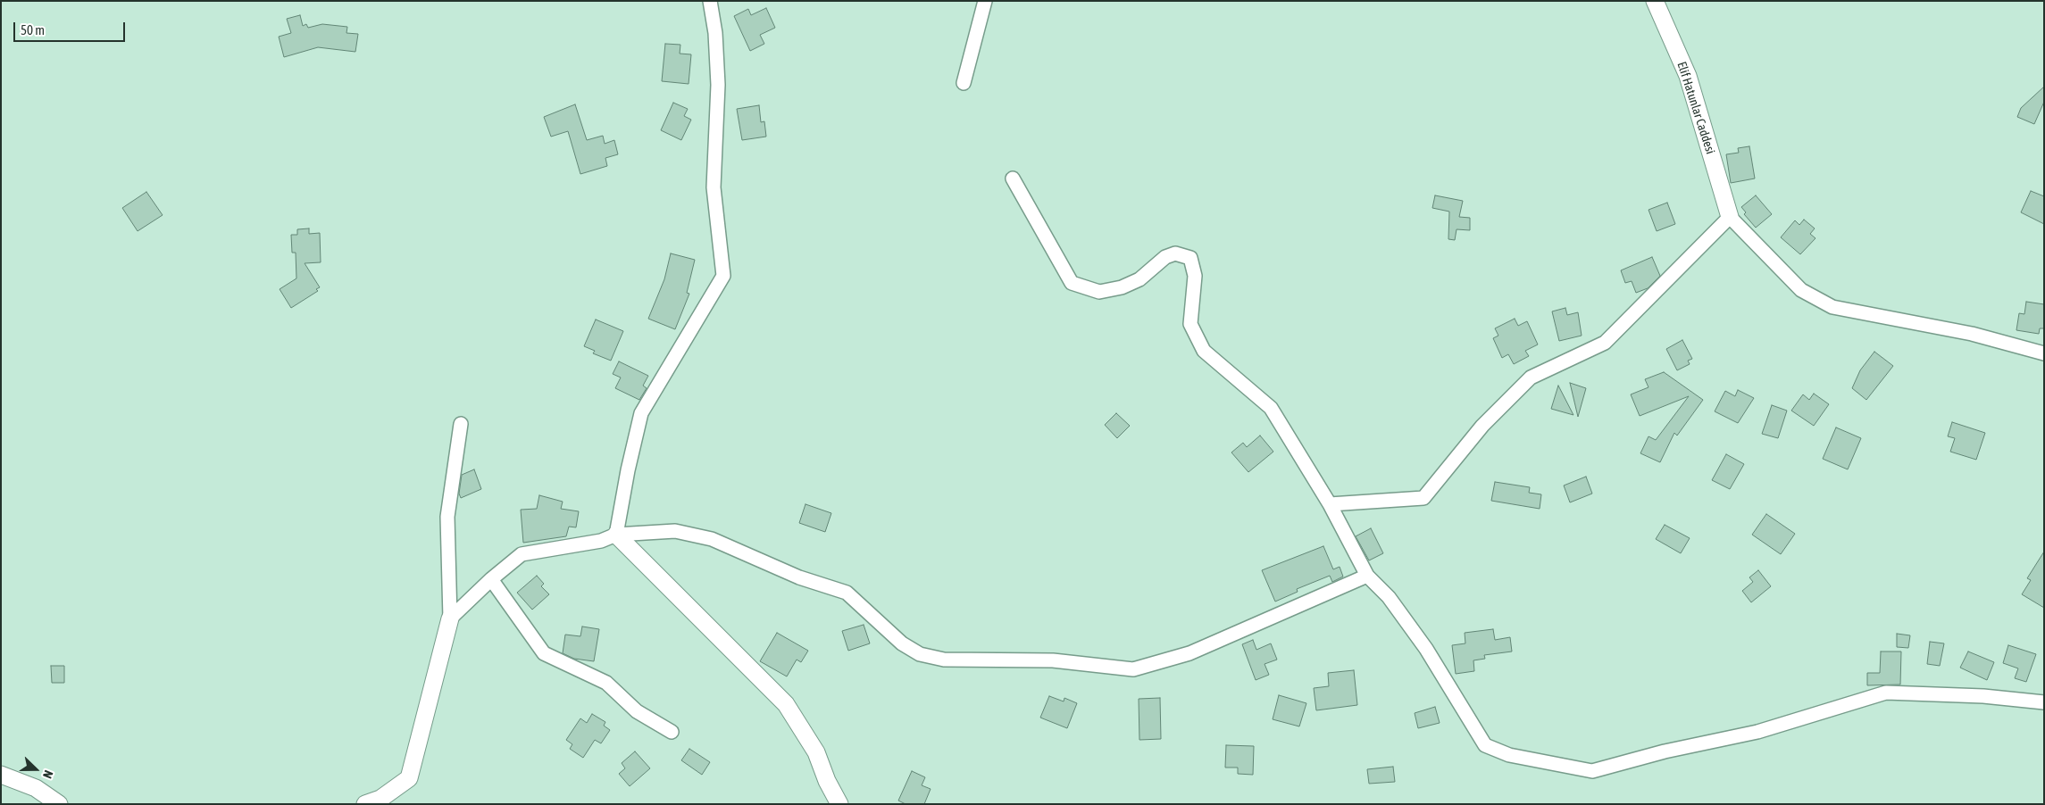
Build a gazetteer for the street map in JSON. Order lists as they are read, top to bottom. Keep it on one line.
{"streets":{"street":["Elif Hatunlar Caddesi"]},"scale_bar":"50 m","north":"right"}
